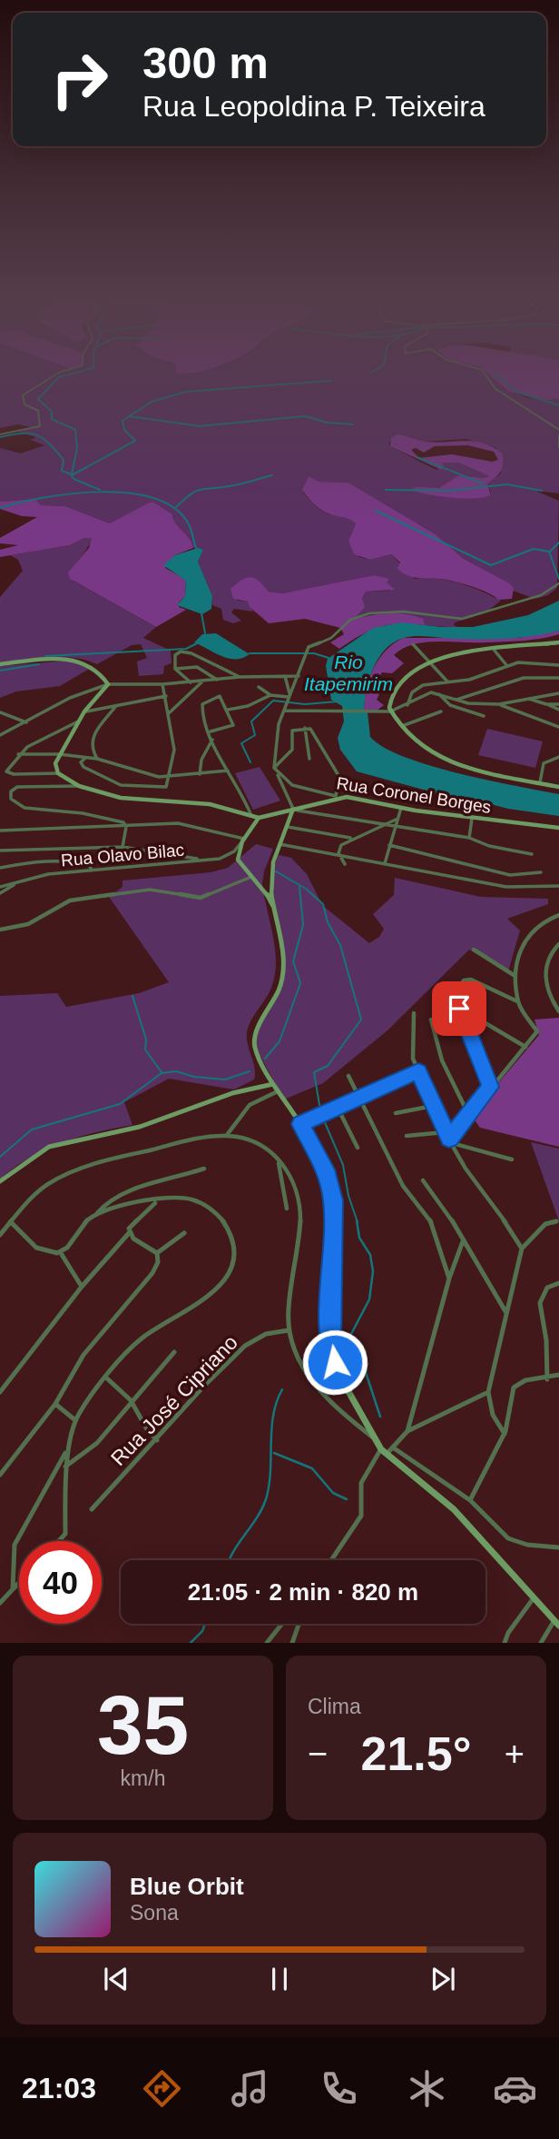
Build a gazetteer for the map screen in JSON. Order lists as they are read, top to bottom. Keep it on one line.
{"streets":{"street":["Rua Coronel Borges","Rua Olavo Bilac","Rua José Cipriano"]},"water":["Rio Itapemirim"],"page":{"turn":["300 m","Rua Leopoldina P. Teixeira"],"limit":"40","trip":"21:05 · 2 min · 820 m","tile":[["35","km/h"],"Clima"],"heat":["−","21.5°","+"],"song":["Blue Orbit","Sona"],"tabs":"21:03"}}
